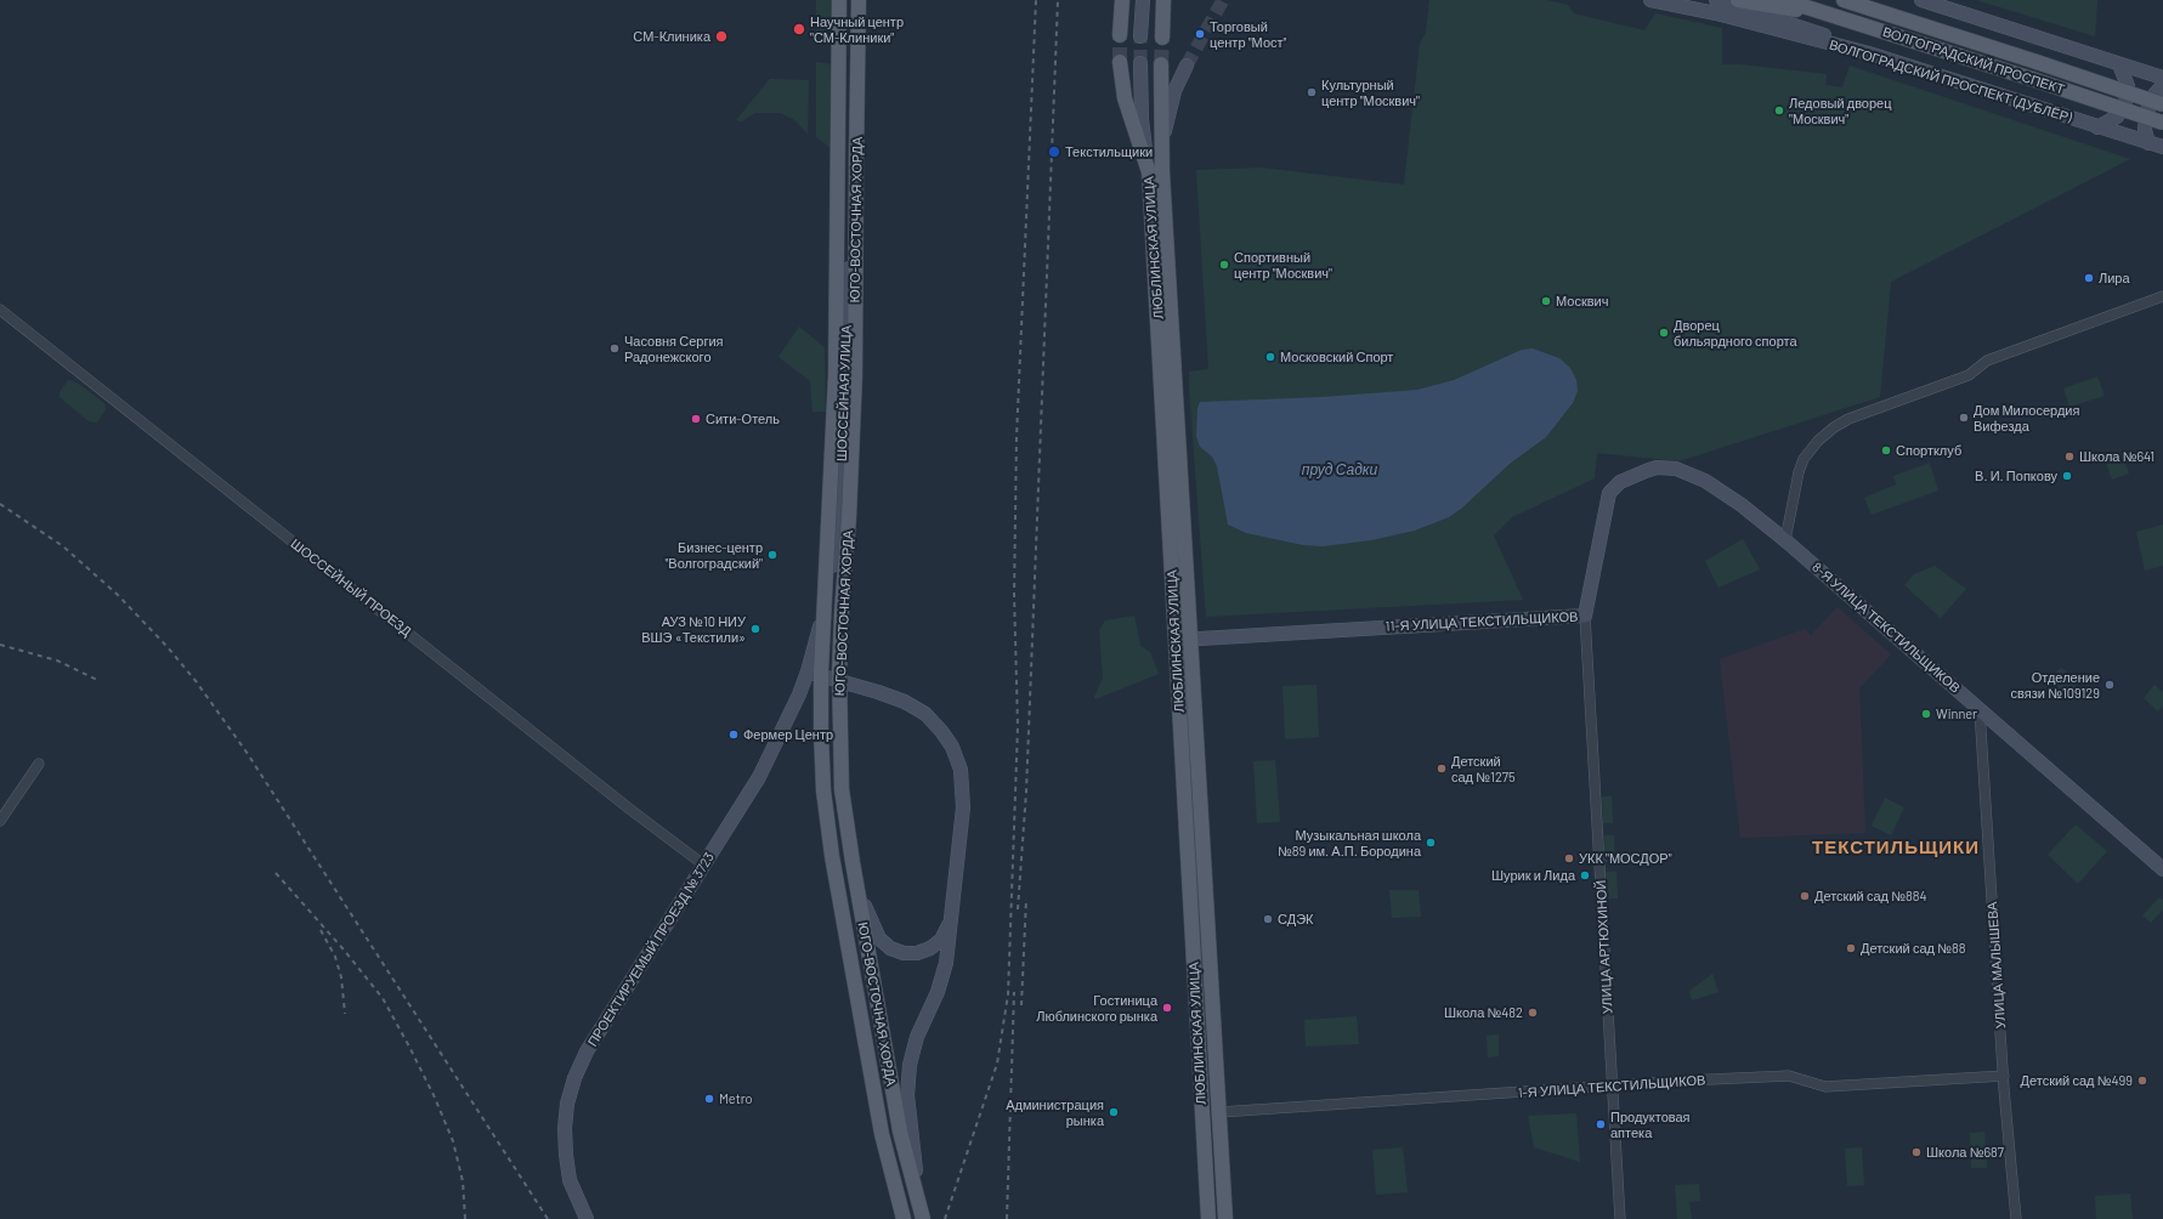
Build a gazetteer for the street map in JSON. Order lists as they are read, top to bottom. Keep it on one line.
{"streets":{"main road":["ВОЛГОГРАДСКИЙ ПРОСПЕКТ","ВОЛГОГРАДСКИЙ ПРОСПЕКТ (ДУБЛЁР)","ЮГО-ВОСТОЧНАЯ ХОРДА","ЛЮБЛИНСКАЯ УЛИЦА","ШОССЕЙНАЯ УЛИЦА","11-Я УЛИЦА ТЕКСТИЛЬЩИКОВ","8-Я УЛИЦА ТЕКСТИЛЬЩИКОВ","ПРОЕКТИРУЕМЫЙ ПРОЕЗД № 3723"],"street":["ШОССЕЙНЫЙ ПРОЕЗД","УЛИЦА АРТЮХИНОЙ","УЛИЦА МАЛЫШЕВА","1-Я УЛИЦА ТЕКСТИЛЬЩИКОВ"]},"crossings":[["ЮГО-ВОСТОЧНАЯ ХОРДА","ШОССЕЙНАЯ УЛИЦА"],["ЛЮБЛИНСКАЯ УЛИЦА","11-Я УЛИЦА ТЕКСТИЛЬЩИКОВ"],["ЛЮБЛИНСКАЯ УЛИЦА","1-Я УЛИЦА ТЕКСТИЛЬЩИКОВ"],["ШОССЕЙНАЯ УЛИЦА","ПРОЕКТИРУЕМЫЙ ПРОЕЗД № 3723"],["ШОССЕЙНЫЙ ПРОЕЗД","ПРОЕКТИРУЕМЫЙ ПРОЕЗД № 3723"],["11-Я УЛИЦА ТЕКСТИЛЬЩИКОВ","8-Я УЛИЦА ТЕКСТИЛЬЩИКОВ"],["11-Я УЛИЦА ТЕКСТИЛЬЩИКОВ","УЛИЦА АРТЮХИНОЙ"],["8-Я УЛИЦА ТЕКСТИЛЬЩИКОВ","УЛИЦА МАЛЫШЕВА"],["УЛИЦА АРТЮХИНОЙ","1-Я УЛИЦА ТЕКСТИЛЬЩИКОВ"],["УЛИЦА МАЛЫШЕВА","1-Я УЛИЦА ТЕКСТИЛЬЩИКОВ"]],"districts":["ТЕКСТИЛЬЩИКИ"],"water":["пруд Садки"],"places":["Научный центр \"СМ-Клиники\"","Торговый центр \"Мост\"","СМ-Клиника","Культурный центр \"Москвич\"","Ледовый дворец \"Москвич\"","Текстильщики","Спортивный центр \"Москвич\"","Лира","Москвич","Дворец бильярдного спорта","Часовня Сергия Радонежского","Московский Спорт","Дом Милосердия Вифезда","Сити-Отель","Спортклуб","Школа №641","В. И. Попкову","Бизнес-центр \"Волгоградский\"","АУЗ №10 НИУ ВШЭ «Текстили»","Отделение связи №109129","Winner","Фермер Центр","Детский сад №1275","Музыкальная школа №89 им. А.П. Бородина","УКК \"МОСДОР\"","Шурик и Лида","Детский сад №884","СДЭК","Детский сад №88","Гостиница Люблинского рынка","Школа №482","Детский сад №499","Metro","Администрация рынка","Продуктовая аптека","Школа №687"]}
